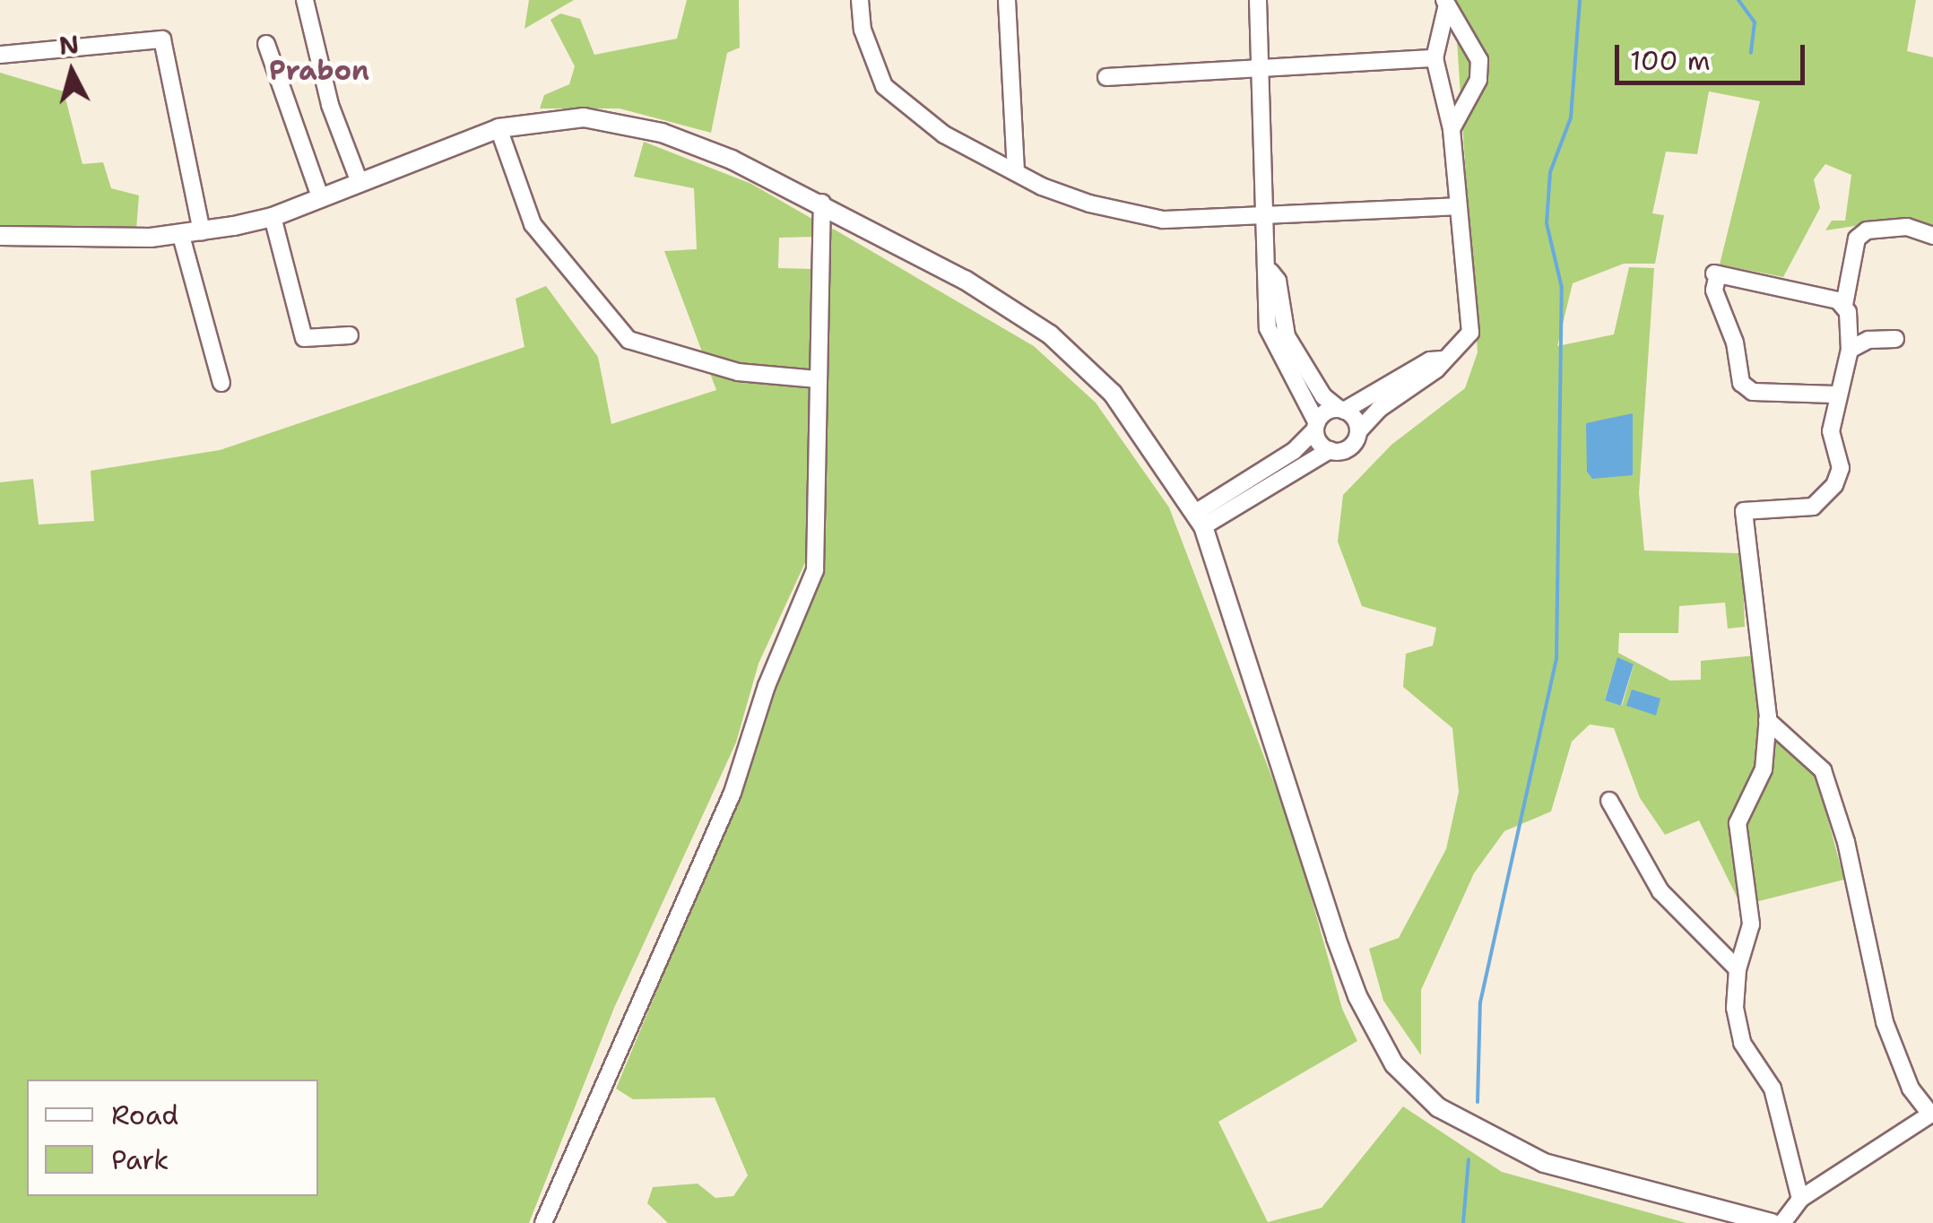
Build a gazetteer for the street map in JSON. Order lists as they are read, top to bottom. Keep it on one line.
{"districts":["Prabon"],"legend":["Road","Park"],"scale_bar":"100 m","north":"top"}
